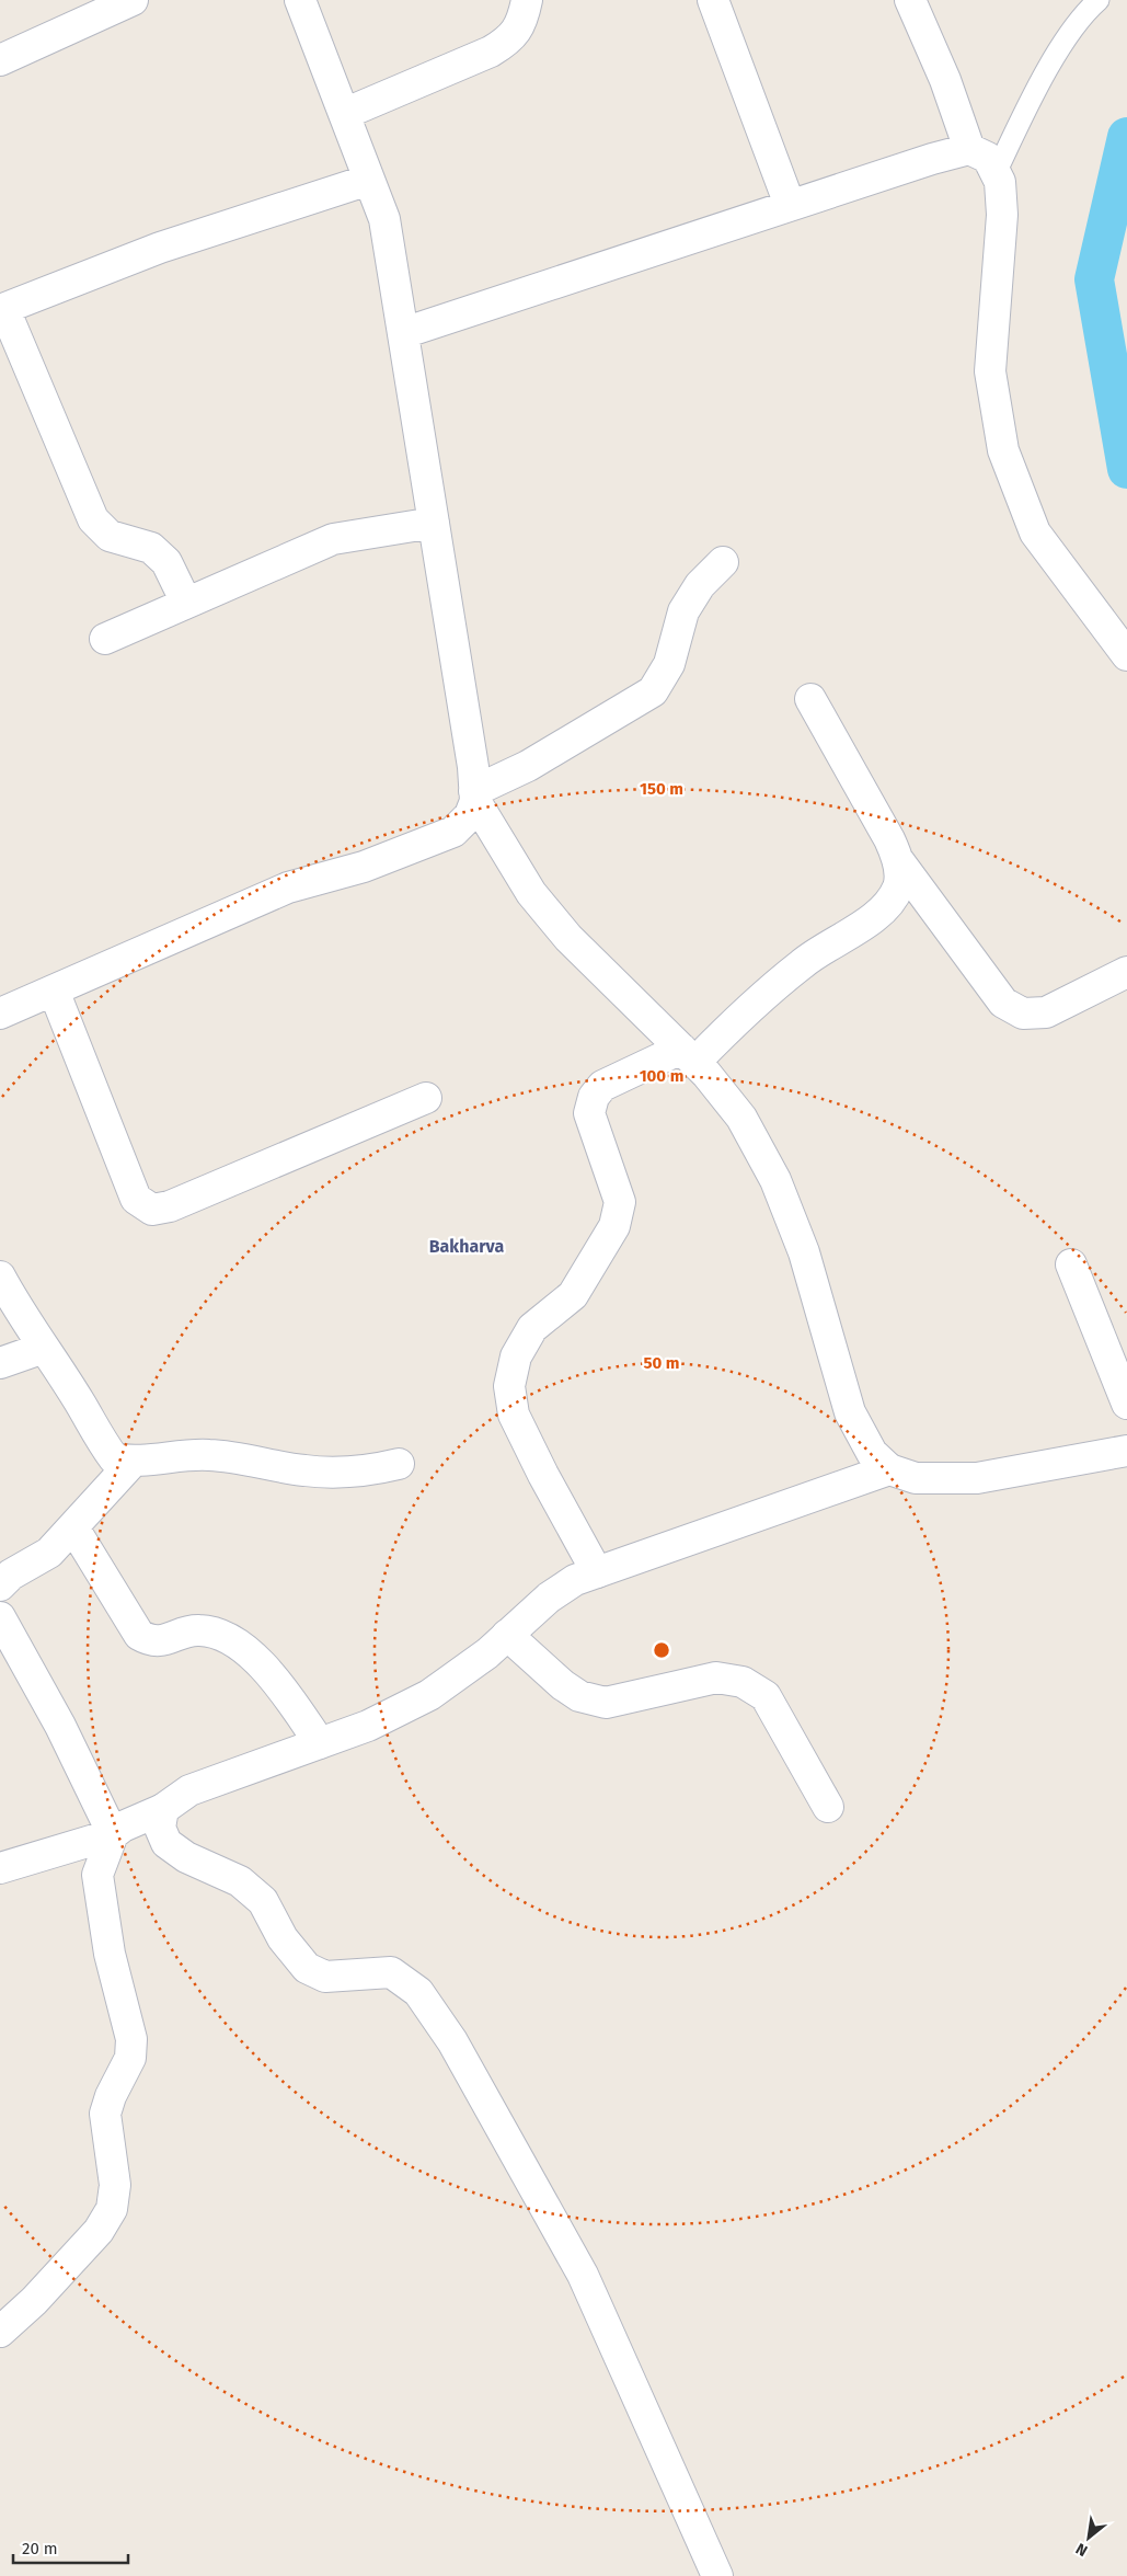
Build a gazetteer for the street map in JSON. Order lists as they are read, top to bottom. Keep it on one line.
{"districts":["Bakharva"],"scale_bar":"20 m","north":"bottom left","rings":["150 m","100 m","50 m"]}
